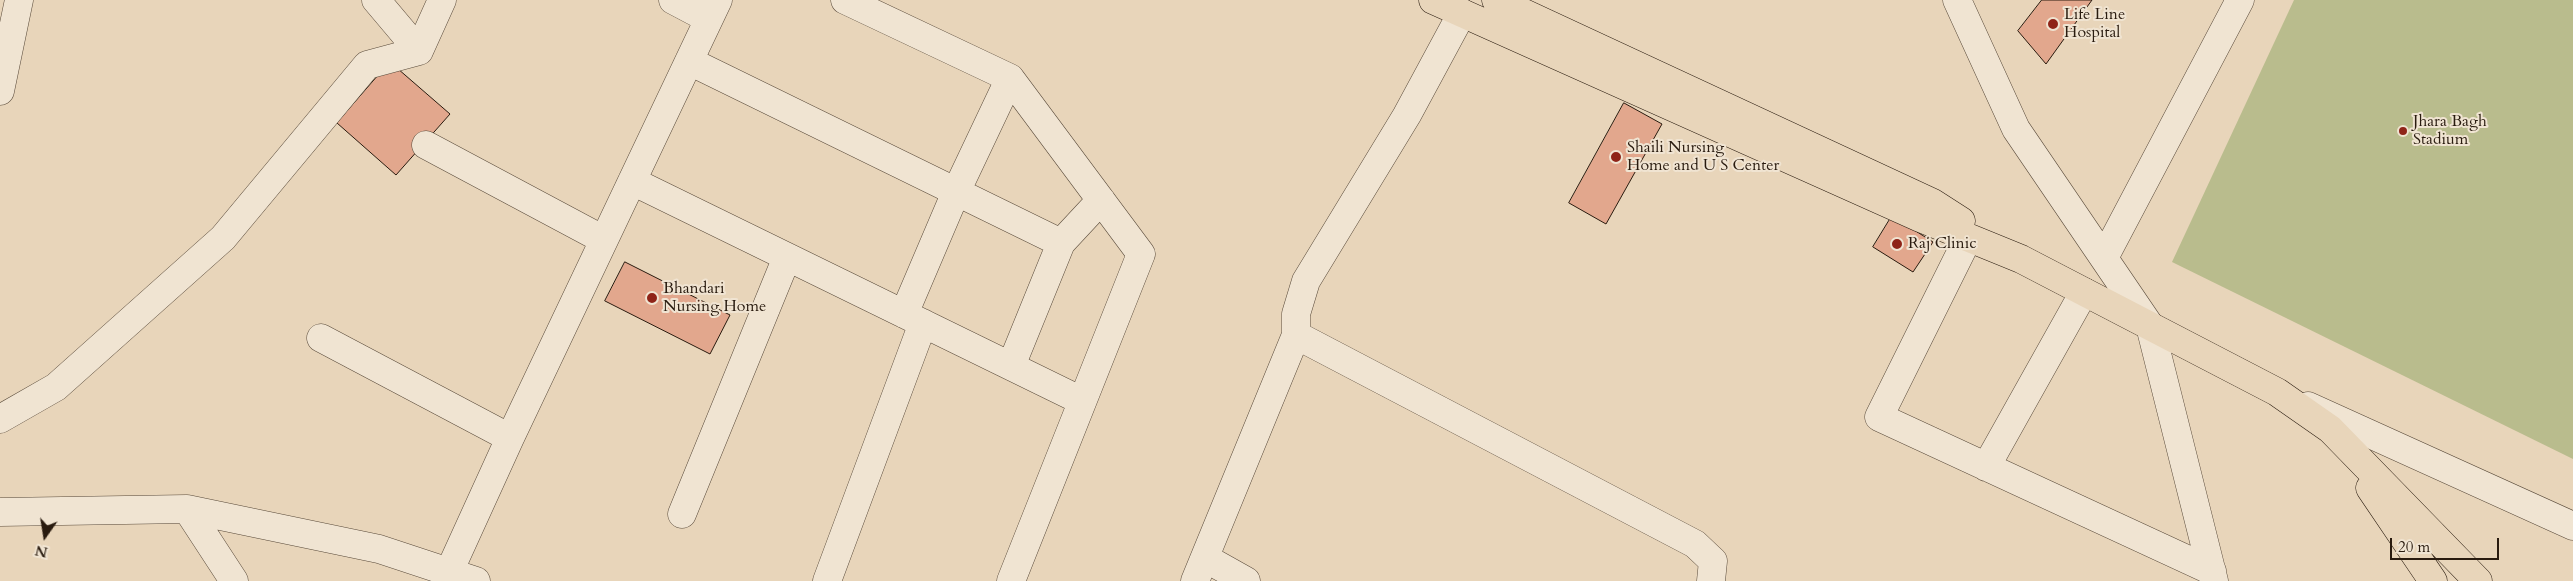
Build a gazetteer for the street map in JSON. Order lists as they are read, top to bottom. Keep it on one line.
{"places":["Life Line Hospital","Jhara Bagh Stadium","Shaili Nursing Home and U S Center","Raj Clinic","Bhandari Nursing Home"],"scale_bar":"20 m","north":"bottom"}
